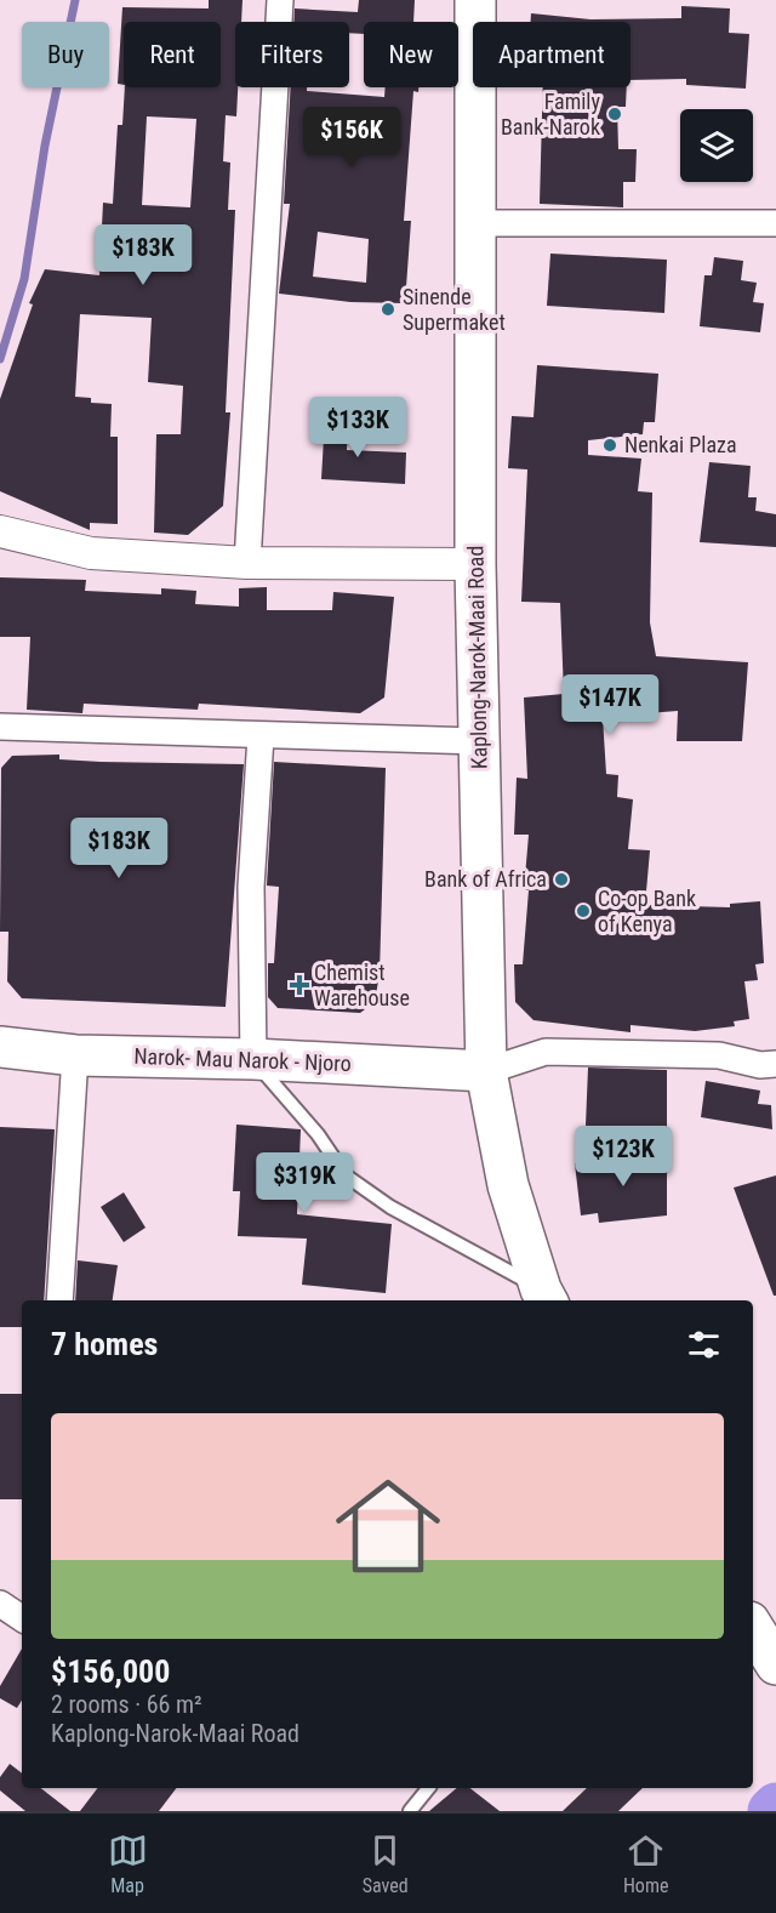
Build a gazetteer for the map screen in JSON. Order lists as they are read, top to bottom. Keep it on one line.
{"streets":{"highway":["Kaplong-Narok-Maai Road","Narok- Mau Narok - Njoro"]},"crossings":[["Kaplong-Narok-Maai Road","Narok- Mau Narok - Njoro"]],"places":{"other":["Family Bank-Narok","Sinende Supermaket","Nenkai Plaza","Bank of Africa","Co-op Bank of Kenya"],"health":["Chemist Warehouse"]},"page":{"chip":["Buy","Rent","Filters","New","Apartment"],"price":["$156K","$183K","$133K","$147K","$183K","$123K","$319K"],"heading":"7 homes","list":[{"name":"$156,000","note":"2 rooms · 66 m² · Kaplong-Narok-Maai Road"}],"tabs":["Map","Saved","Home"]}}
